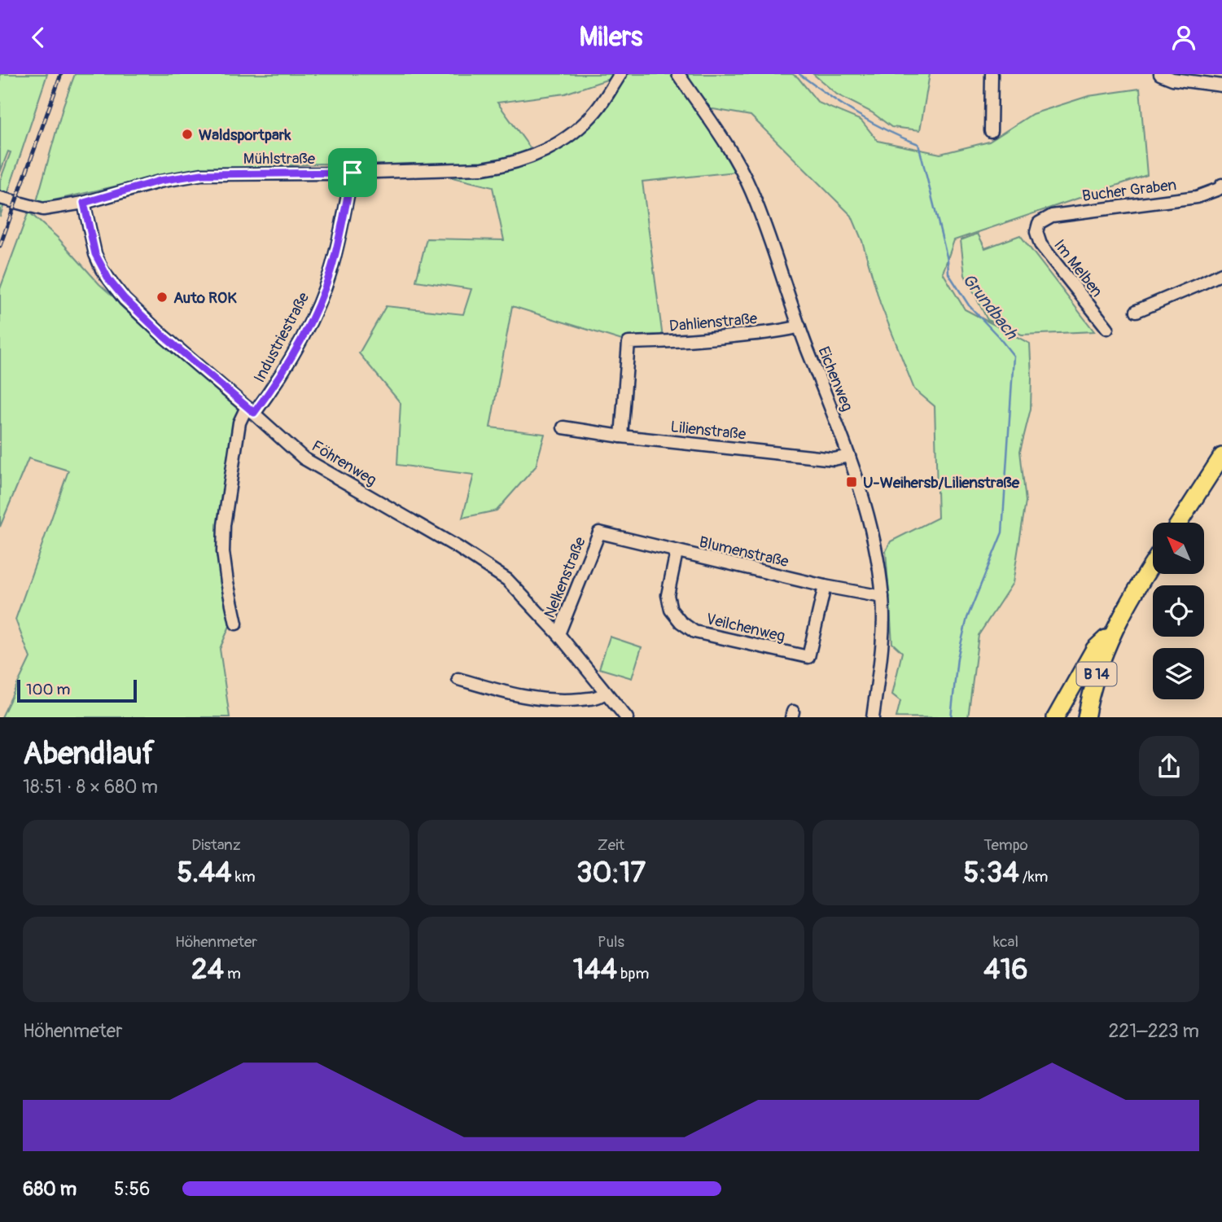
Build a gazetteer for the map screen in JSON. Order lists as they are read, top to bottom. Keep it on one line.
{"streets":{"main road":["B 14"],"street":["Mühlstraße","Bucher Graben","Im Melben","Dahlienstraße","Industriestraße","Eichenweg","Lilienstraße","Föhrenweg","Blumenstraße","Nelkenstraße","Veilchenweg"]},"crossings":[["Mühlstraße","Industriestraße"],["Mühlstraße","Föhrenweg"],["Bucher Graben","Im Melben"],["Dahlienstraße","Eichenweg"],["Dahlienstraße","Lilienstraße"],["Industriestraße","Föhrenweg"],["Eichenweg","Lilienstraße"],["Eichenweg","Blumenstraße"],["Föhrenweg","Nelkenstraße"],["Blumenstraße","Nelkenstraße"],["Blumenstraße","Veilchenweg"]],"water":["Grundbach"],"places":{"other":["Waldsportpark","Auto ROK"],"transit":["U-Weihersb/Lilienstraße"]},"scale_bar":"100 m","north":"top left","page":{"header":"Milers","scale":"100 m","heading":["Abendlauf","18:51 · 8 × 680 m"],"stats":[["Distanz","5.44 km"],["Zeit","30:17"],["Tempo","5:34 /km"],["Höhenmeter","24 m"],["Puls","144 bpm"],["kcal","416"]],"chart":["Höhenmeter","221–223 m"],"list":[{"name":"680 m","note":"5:56"}]}}
